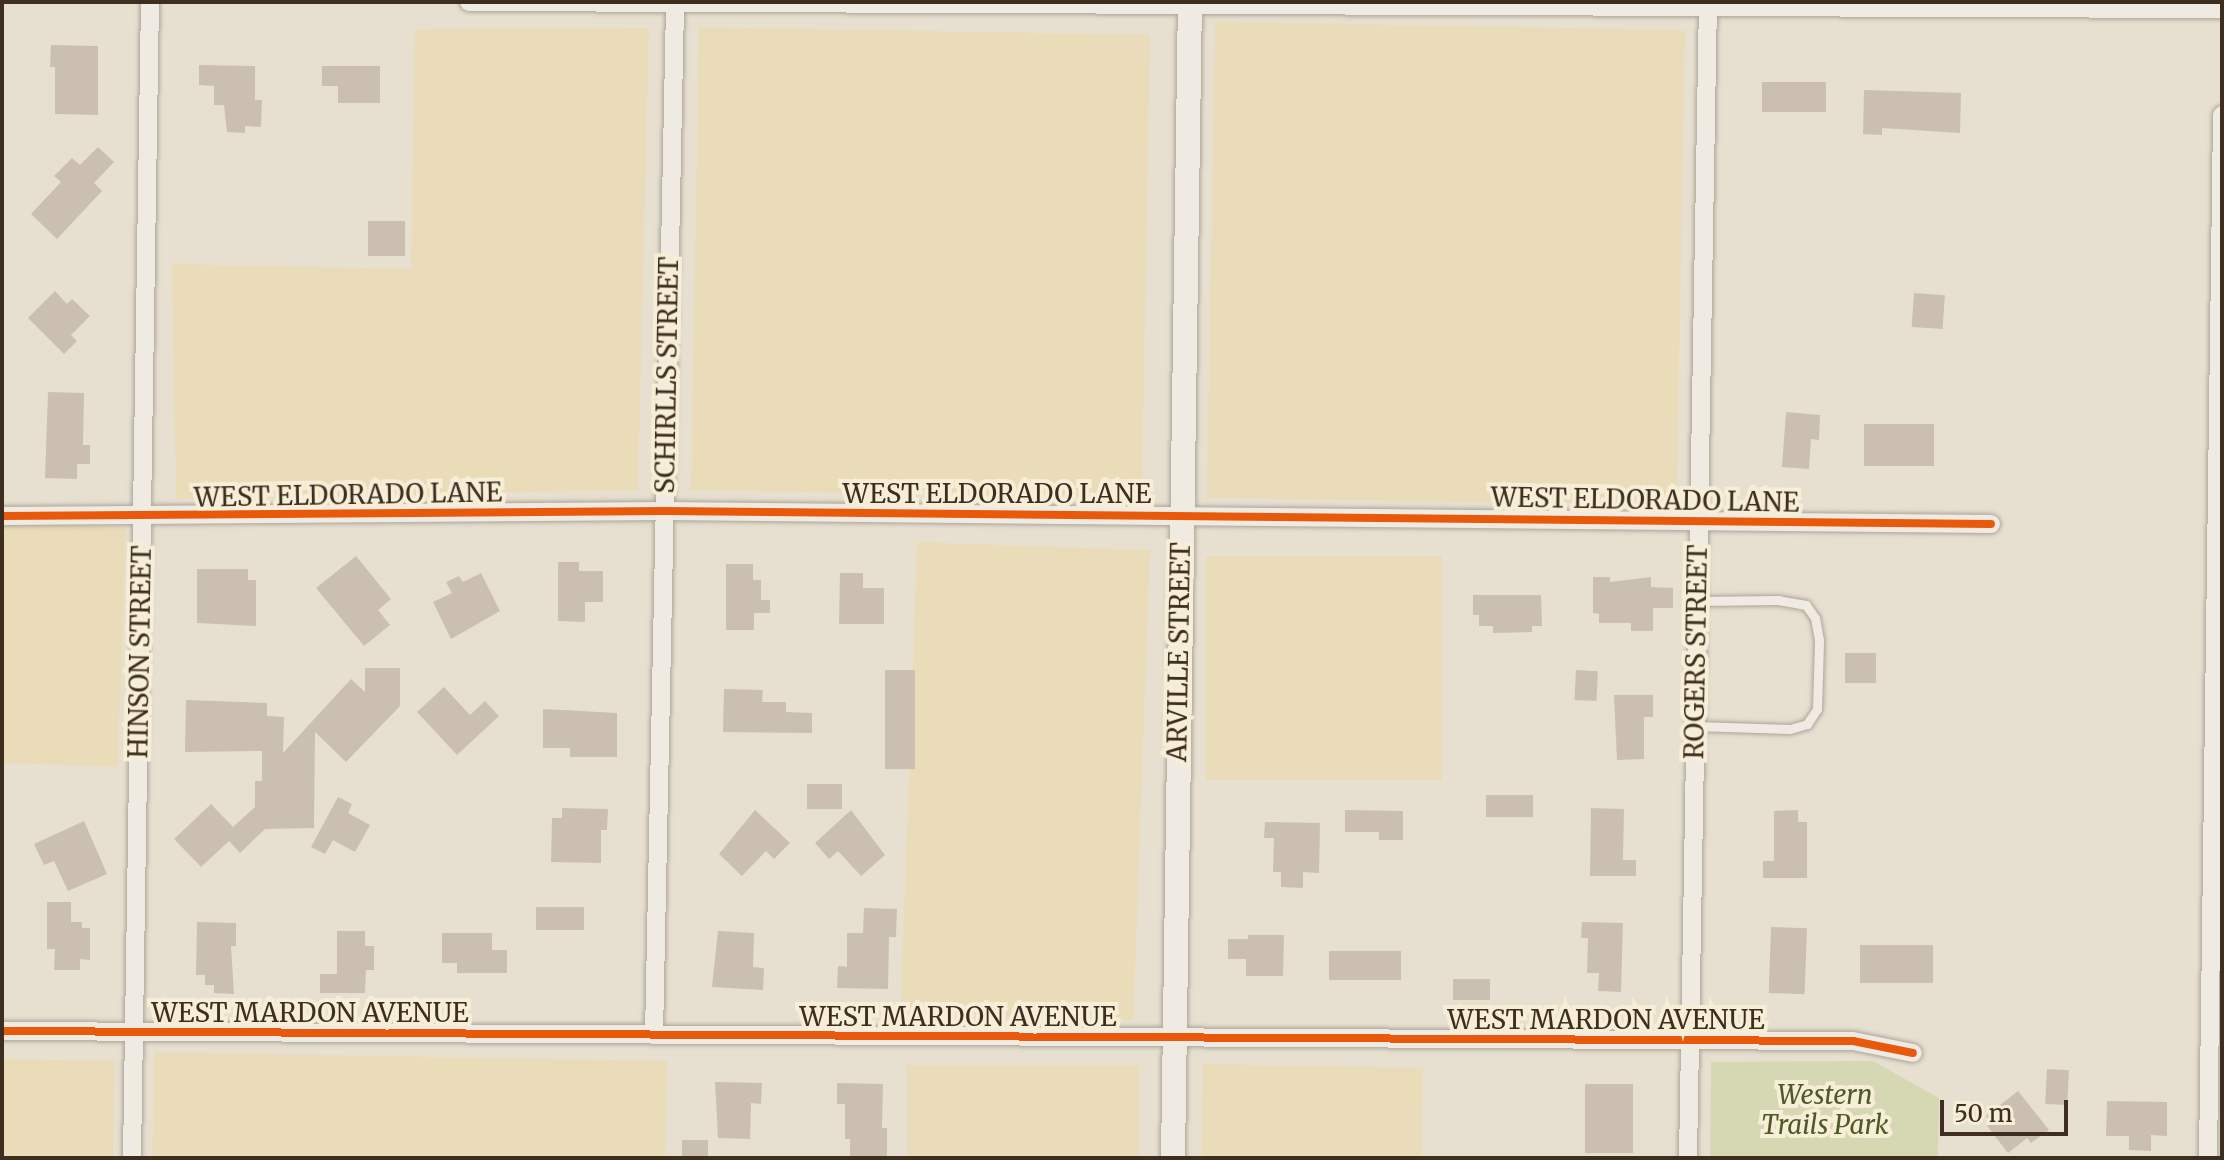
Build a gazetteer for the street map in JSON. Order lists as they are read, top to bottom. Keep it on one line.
{"streets":{"street":["SCHIRLLS STREET","WEST ELDORADO LANE","HINSON STREET","ARVILLE STREET","ROGERS STREET","WEST MARDON AVENUE"]},"crossings":[["SCHIRLLS STREET","WEST ELDORADO LANE"],["SCHIRLLS STREET","WEST MARDON AVENUE"],["WEST ELDORADO LANE","HINSON STREET"],["WEST ELDORADO LANE","ARVILLE STREET"],["WEST ELDORADO LANE","ROGERS STREET"],["HINSON STREET","WEST MARDON AVENUE"],["ARVILLE STREET","WEST MARDON AVENUE"],["ROGERS STREET","WEST MARDON AVENUE"]],"parks":["Western Trails Park"],"scale_bar":"50 m"}
